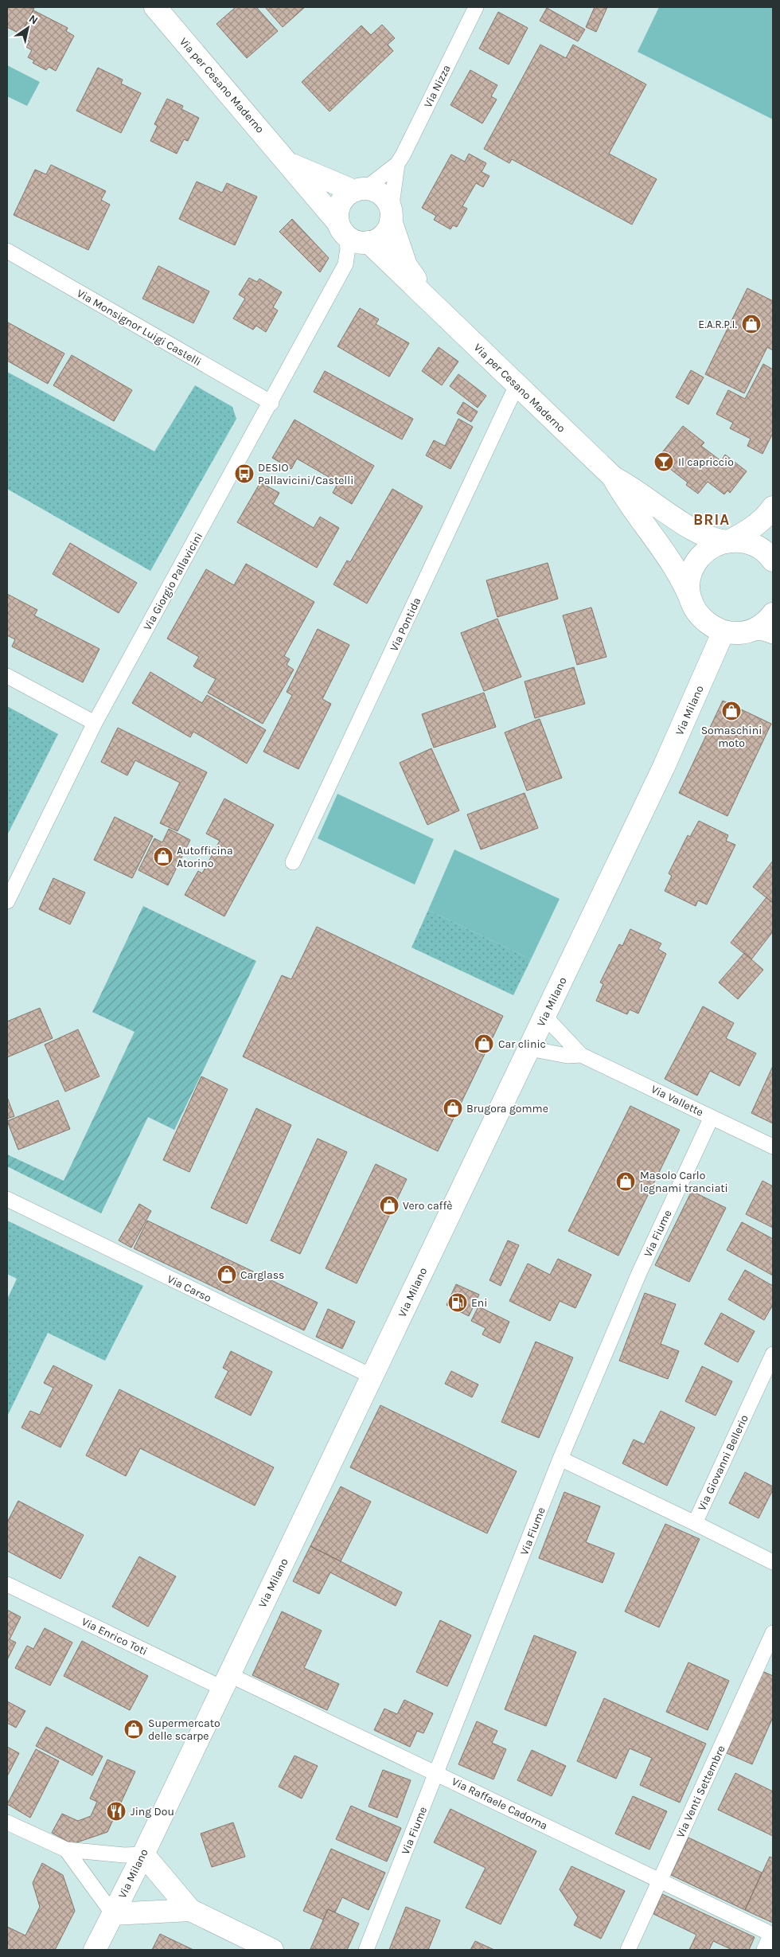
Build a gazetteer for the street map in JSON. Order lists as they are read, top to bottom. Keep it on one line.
{"streets":{"main road":["Via per Cesano Maderno","Via Milano"],"street":["Via Nizza","Via Monsignor Luigi Castelli","Via Giorgio Pallavicini","Via Pontida","Via Vallette","Via Fiume","Via Carso","Via Giovanni Bellerio","Via Enrico Toti","Via Venti Settembre","Via Raffaele Cadorna"]},"crossings":[["Via per Cesano Maderno","Via Nizza"],["Via per Cesano Maderno","Via Giorgio Pallavicini"],["Via per Cesano Maderno","Via Pontida"],["Via per Cesano Maderno","Via Milano"],["Via Nizza","Via Giorgio Pallavicini"],["Via Monsignor Luigi Castelli","Via Giorgio Pallavicini"],["Via Milano","Via Vallette"],["Via Milano","Via Carso"],["Via Milano","Via Enrico Toti"],["Via Milano","Via Raffaele Cadorna"],["Via Vallette","Via Fiume"],["Via Fiume","Via Giovanni Bellerio"],["Via Fiume","Via Raffaele Cadorna"],["Via Enrico Toti","Via Raffaele Cadorna"],["Via Venti Settembre","Via Raffaele Cadorna"]],"districts":["BRIA"],"places":{"shop":["E.A.R.P.I.","Somaschini moto","Autofficina Atorino","Car clinic","Brugora gomme","Masolo Carlo legnami tranciati","Vero caffè","Carglass","Supermercato delle scarpe"],"bar":["Il capriccio"],"bus stop":["DESIO Pallavicini/Castelli"],"fuel station":["Eni"],"restaurant":["Jing Dou"]},"north":"top right"}
